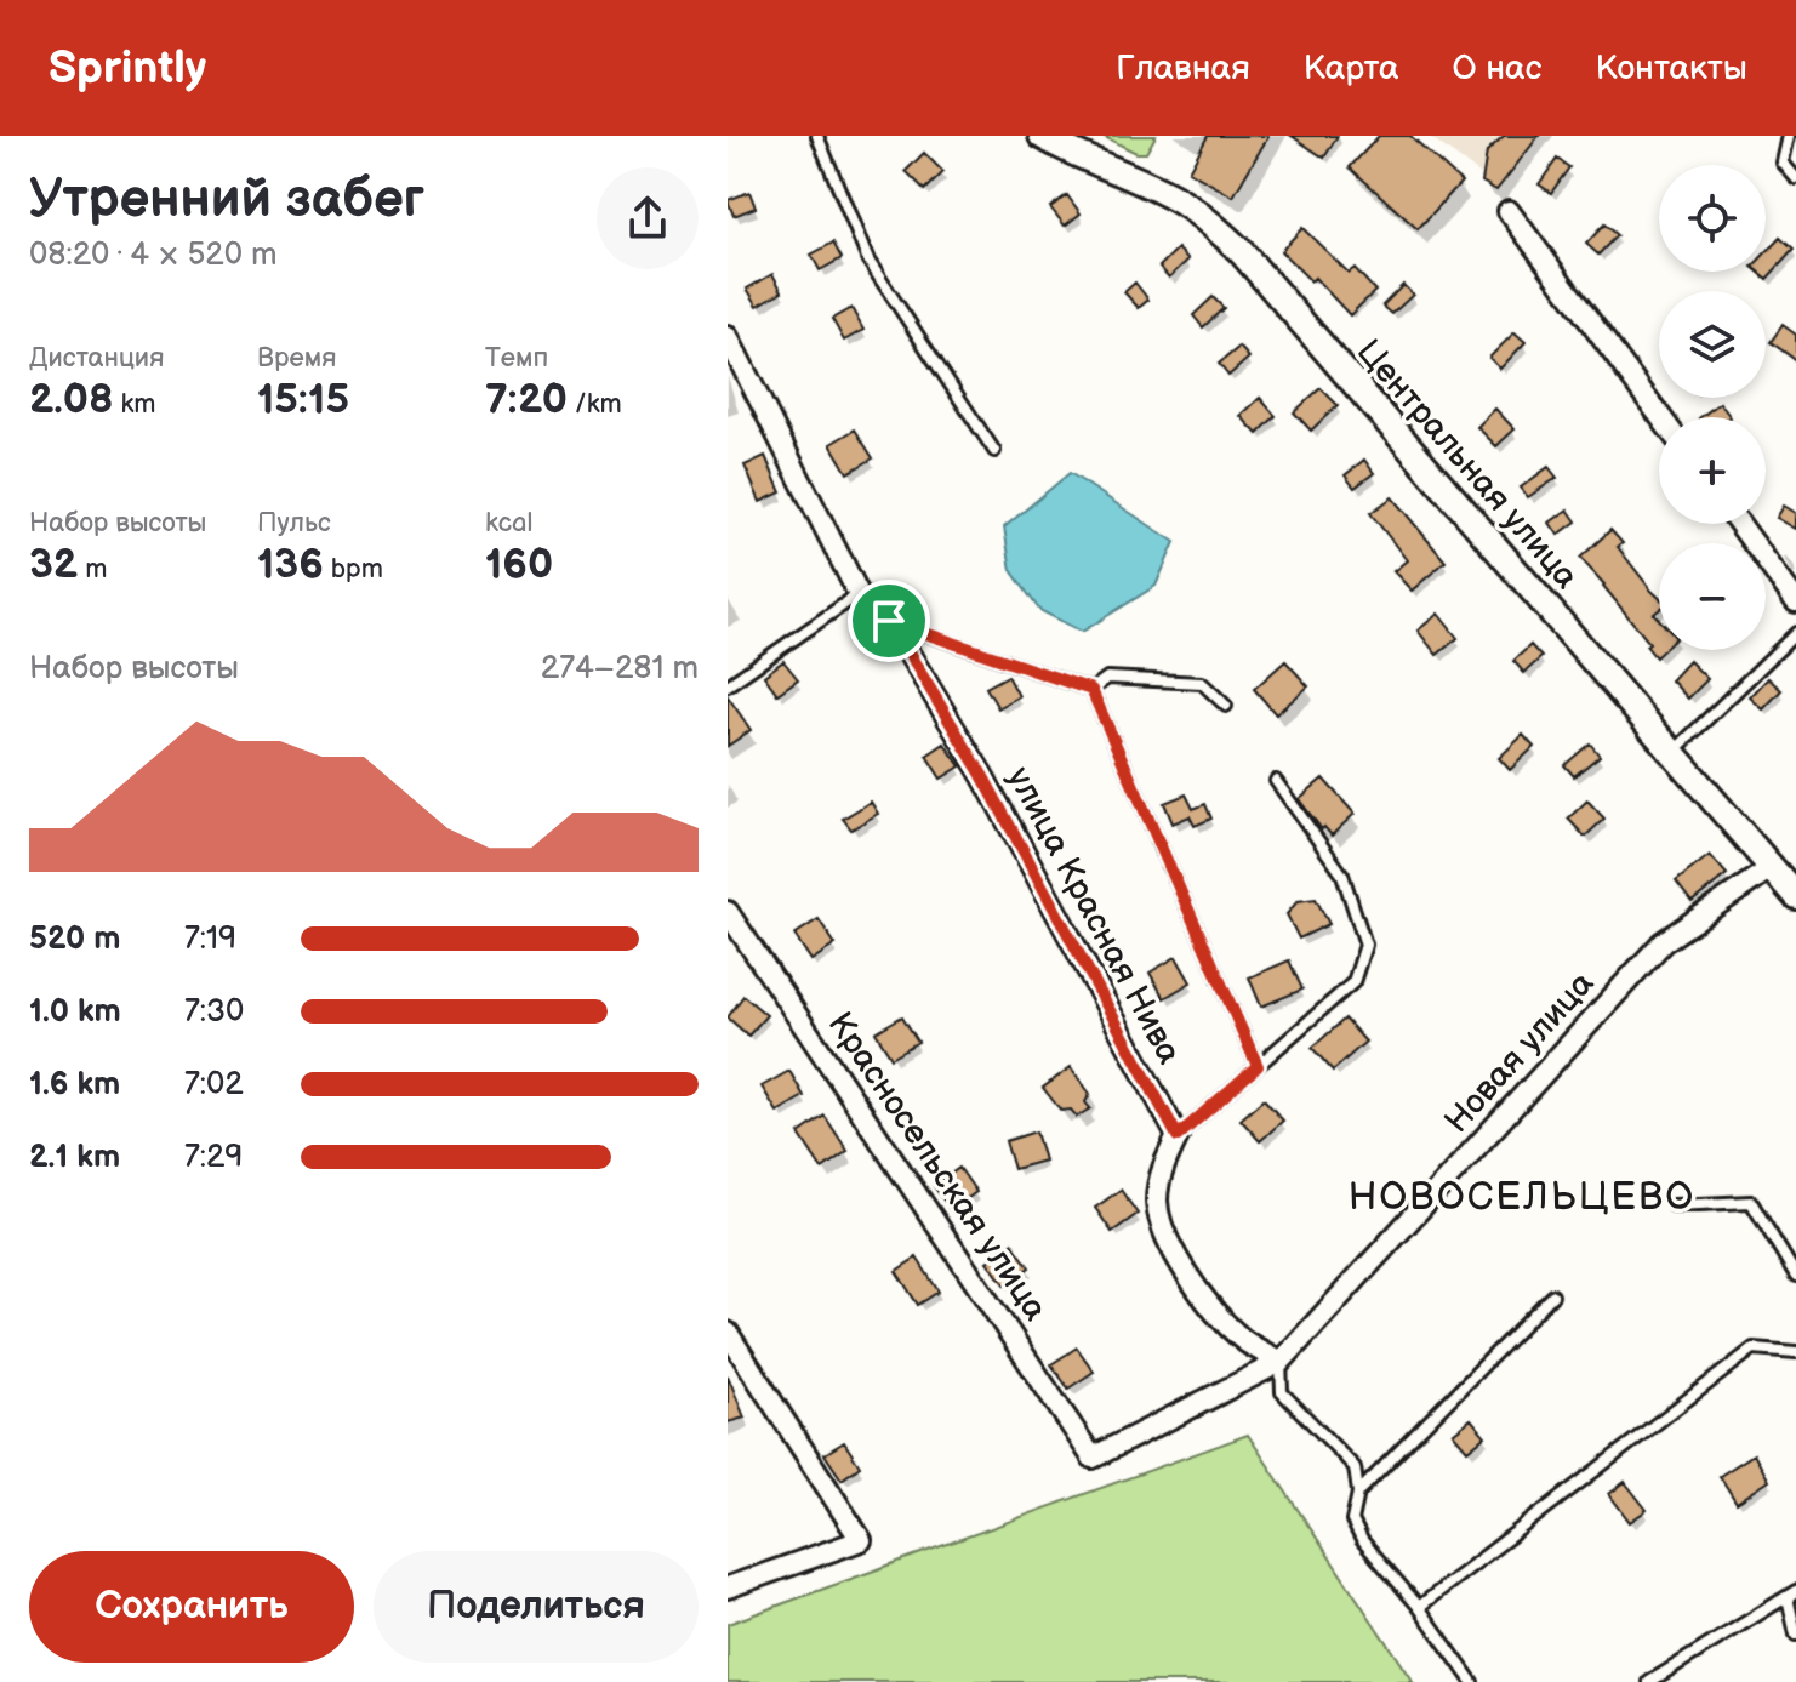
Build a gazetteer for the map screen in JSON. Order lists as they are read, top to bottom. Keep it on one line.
{"streets":{"street":["Центральная улица","улица Красная Нива","Новая улица","Красносельская улица"]},"crossings":[["Центральная улица","Новая улица"],["Новая улица","Красносельская улица"]],"districts":["НОВОСЕЛЬЦЕВО"],"page":{"header":"Sprintly","nav":["Главная","Карта","О нас","Контакты"],"heading":["Утренний забег","08:20 · 4 × 520 m"],"map_buttons":["+","−"],"stats":[["Дистанция","2.08 km"],["Время","15:15"],["Темп","7:20 /km"],["Набор высоты","32 m"],["Пульс","136 bpm"],["kcal","160"]],"chart":["Набор высоты","274–281 m"],"list":[{"name":"520 m","note":"7:19"},{"name":"1.0 km","note":"7:30"},{"name":"1.6 km","note":"7:02"},{"name":"2.1 km","note":"7:29"}],"buttons":["Сохранить","Поделиться"]}}
